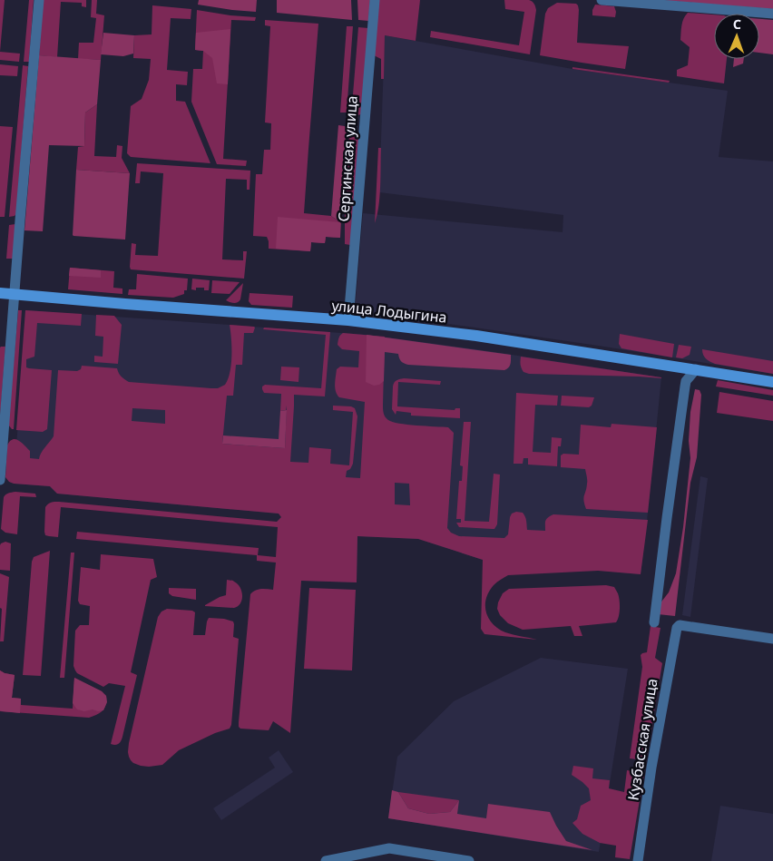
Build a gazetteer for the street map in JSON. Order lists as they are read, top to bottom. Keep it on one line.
{"streets":{"main road":["улица Лодыгина"],"street":["Сергинская улица","Кузбасская улица"]},"crossings":[["Сергинская улица","улица Лодыгина"]],"north":"top"}
